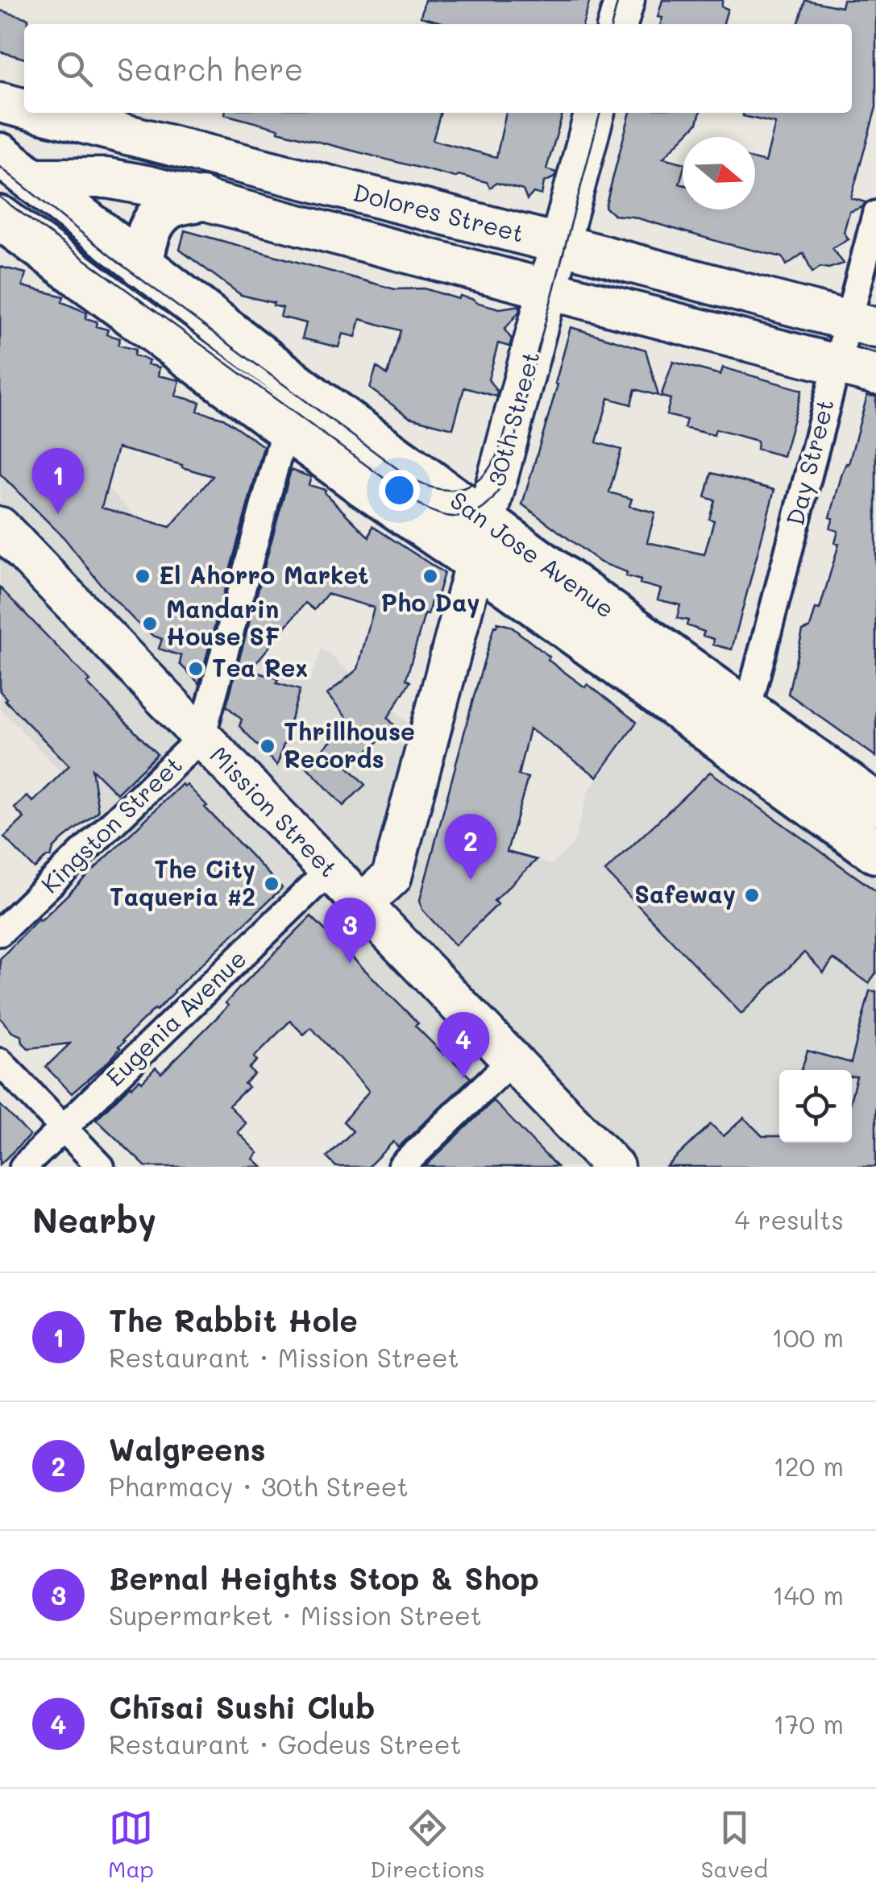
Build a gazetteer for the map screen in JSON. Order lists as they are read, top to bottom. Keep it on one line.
{"streets":{"main road":["Dolores Street","30th Street","San Jose Avenue","Mission Street"],"street":["Day Street","Kingston Street","Eugenia Avenue"]},"crossings":[["Dolores Street","30th Street"],["Dolores Street","Day Street"],["Dolores Street","San Jose Avenue"],["30th Street","San Jose Avenue"],["30th Street","Mission Street"],["Day Street","San Jose Avenue"],["San Jose Avenue","Kingston Street"],["Mission Street","Kingston Street"],["Mission Street","Eugenia Avenue"]],"places":["El Ahorro Market","Pho Day","Mandarin House SF","Tea Rex","Thrillhouse Records","The City Taqueria #2","Safeway"],"north":"right","page":{"search":"Search here","pins":["1","2","3","4"],"heading":["Nearby","4 results"],"list":[{"mark":"1","name":"The Rabbit Hole","note":"Restaurant · Mission Street","value":"100 m"},{"mark":"2","name":"Walgreens","note":"Pharmacy · 30th Street","value":"120 m"},{"mark":"3","name":"Bernal Heights Stop & Shop","note":"Supermarket · Mission Street","value":"140 m"},{"mark":"4","name":"Chīsai Sushi Club","note":"Restaurant · Godeus Street","value":"170 m"}],"nav":["Map","Directions","Saved"]}}
